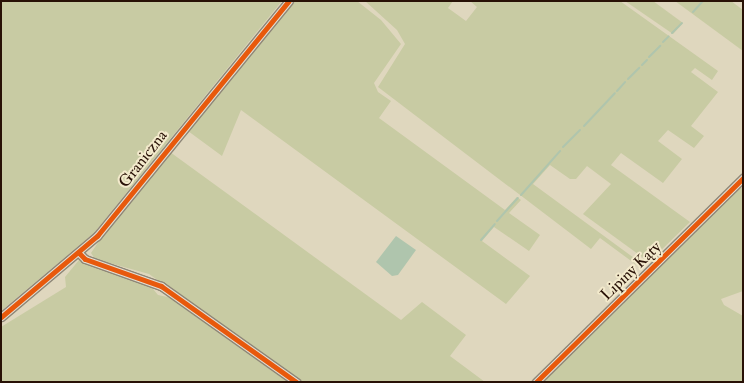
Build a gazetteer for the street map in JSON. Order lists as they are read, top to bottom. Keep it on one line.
{"streets":{"street":["Graniczna","Lipiny Kąty"]}}
